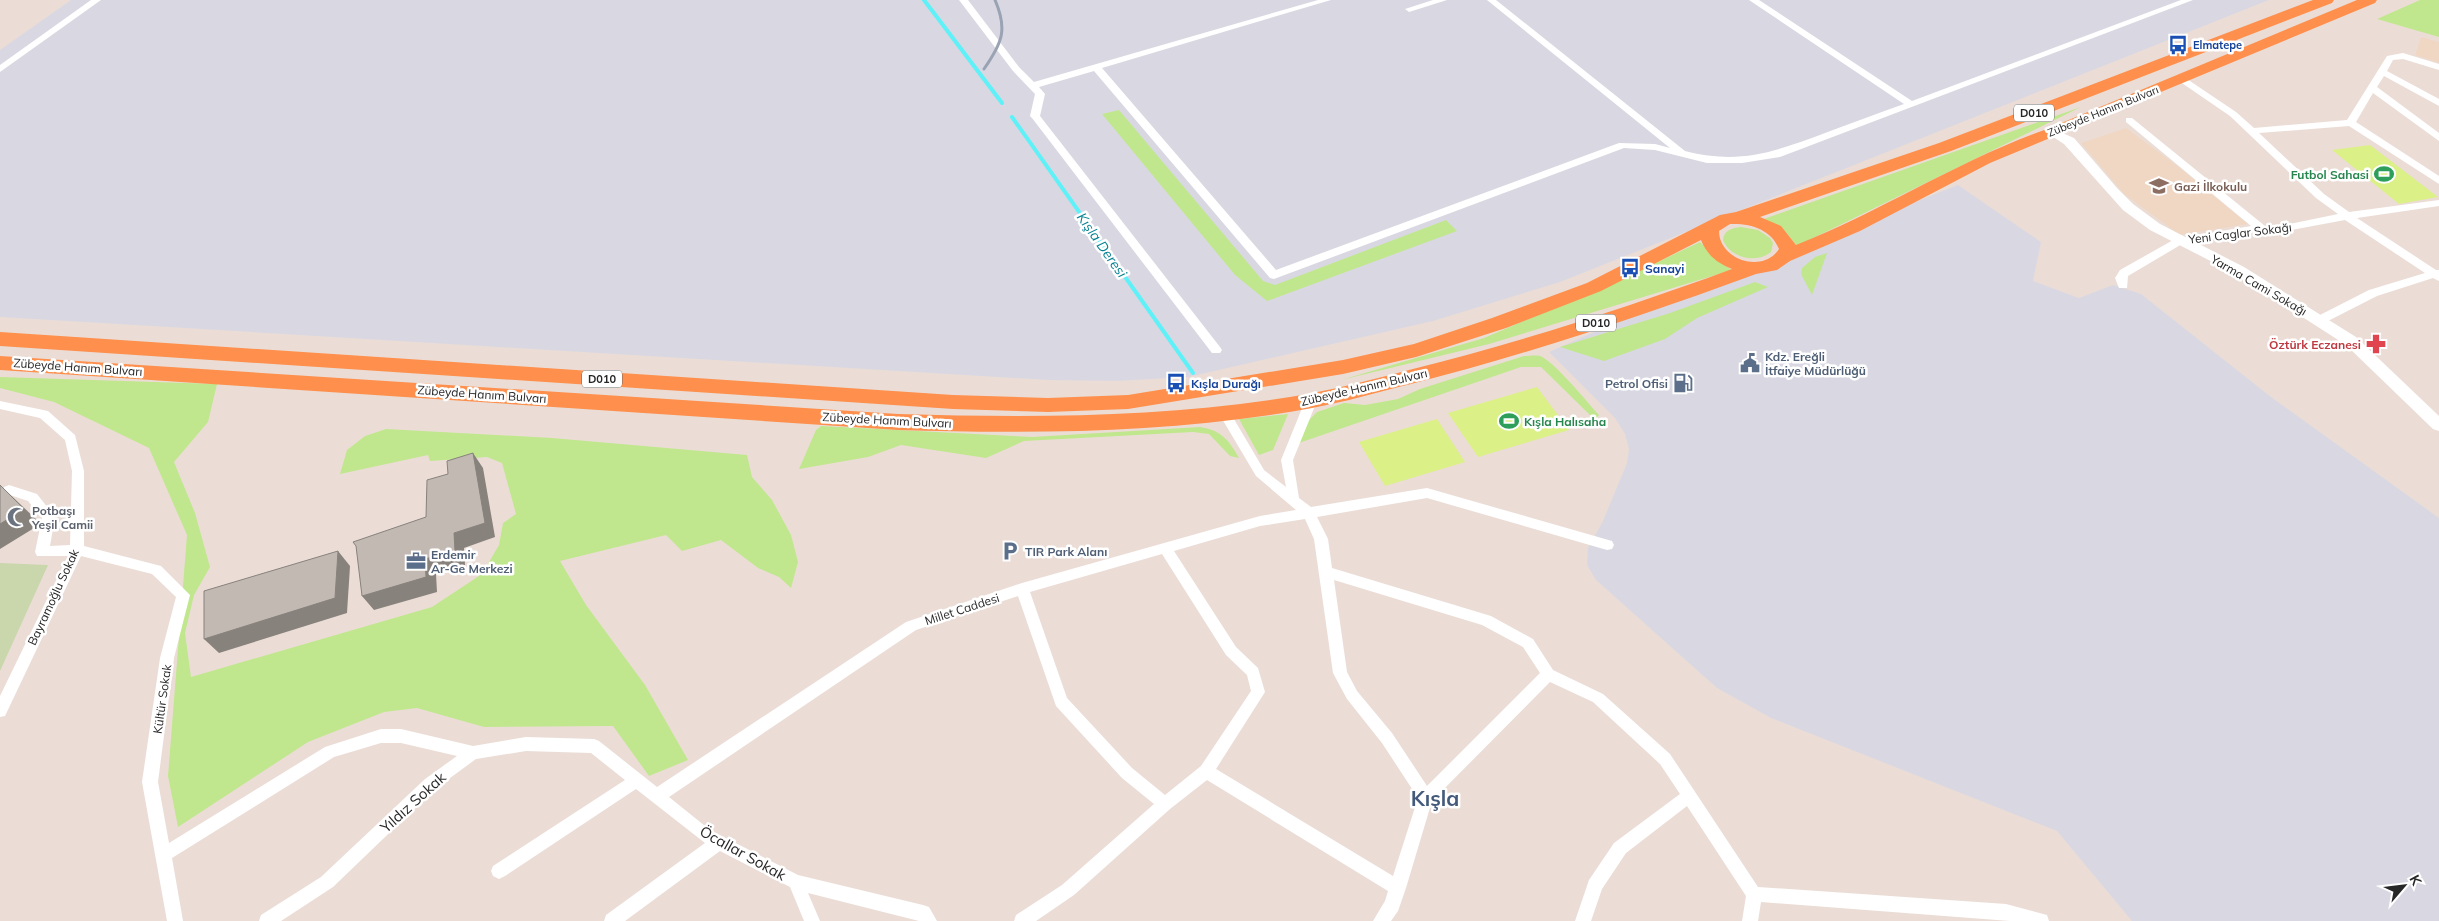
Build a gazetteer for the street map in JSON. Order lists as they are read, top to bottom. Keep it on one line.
{"streets":{"highway":["Zübeyde Hanım Bulvarı","D010"],"street":["Yeni Caglar Sokağı","Yarma Cami Sokağı","Bayramoğlu Sokak","Millet Caddesi","Kültür Sokak","Yıldız Sokak","Öcallar Sokak"]},"crossings":[["Zübeyde Hanım Bulvarı","Yarma Cami Sokağı"],["Yeni Caglar Sokağı","Yarma Cami Sokağı"],["Bayramoğlu Sokak","Kültür Sokak"],["Millet Caddesi","Yıldız Sokak"],["Millet Caddesi","Öcallar Sokak"],["Yıldız Sokak","Öcallar Sokak"]],"districts":["Kışla"],"water":["Kışla Deresi"],"places":{"bus stop":["Elmatepe","Sanayi","Kışla Durağı"],"sports":["Futbol Sahasi","Kışla Halısaha"],"school or university":["Gazi İlkokulu"],"pharmacy":["Öztürk Eczanesi"],"public building":["Kdz. Ereğli İtfaiye Müdürlüğü"],"fuel station":["Petrol Ofisi"],"mosque":["Potbaşı Yeşil Camii"],"parking":["TIR Park Alanı"],"office":["Erdemir Ar-Ge Merkezi"]},"north":"top right"}
